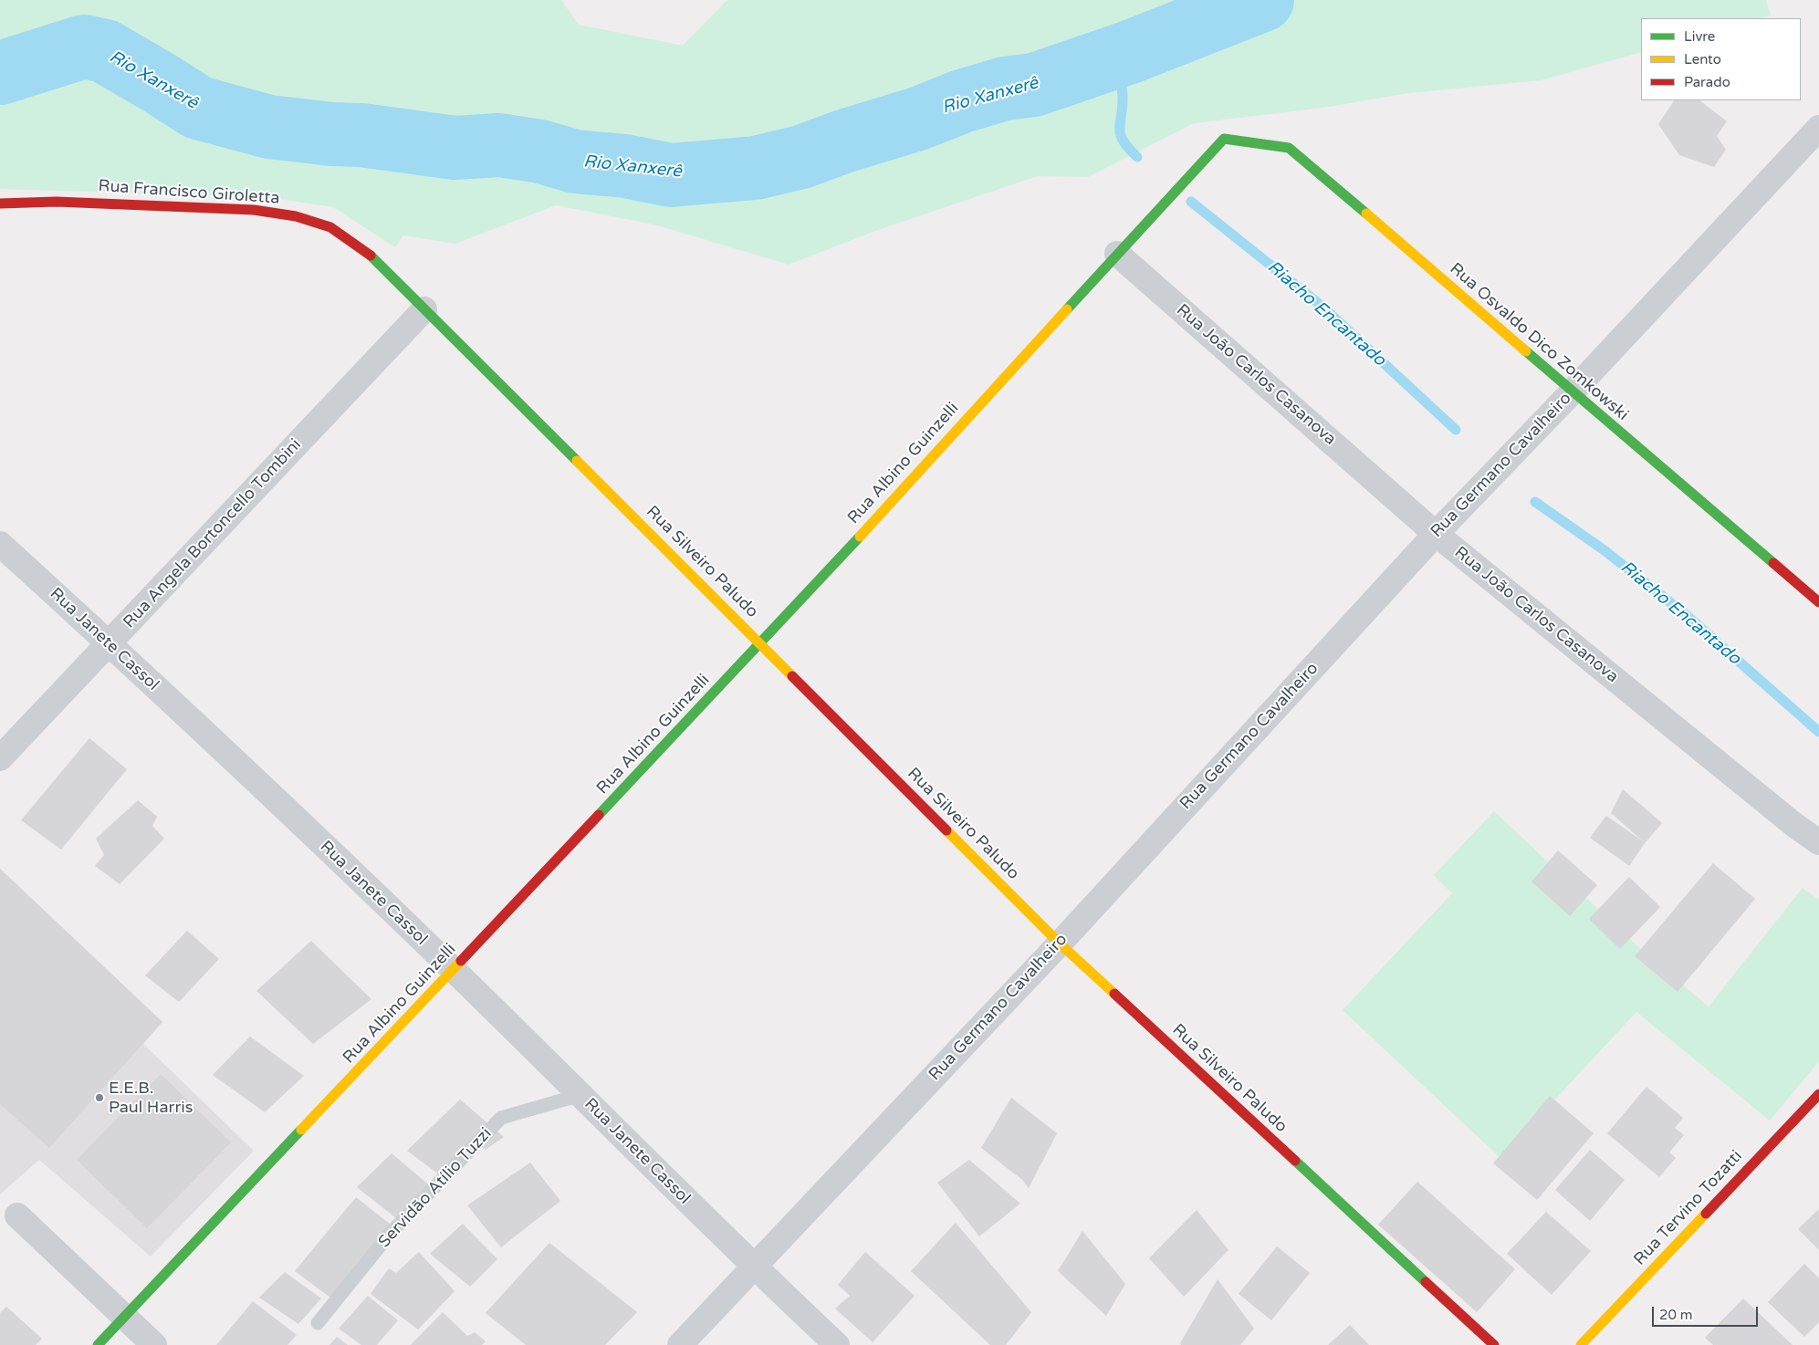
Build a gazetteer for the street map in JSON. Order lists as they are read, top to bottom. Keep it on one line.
{"streets":{"street":["Rua Francisco Giroletta","Rua Osvaldo Dico Zomkowski","Rua João Carlos Casanova","Rua Albino Guinzelli","Rua Germano Cavalheiro","Rua Angela Bortoncello Tombini","Rua Silveiro Paludo","Rua Janete Cassol","Rua Tervino Tozatti"],"lane":["Servidão Atílio Tuzzi"]},"crossings":[["Rua Francisco Giroletta","Rua Angela Bortoncello Tombini"],["Rua Francisco Giroletta","Rua Silveiro Paludo"],["Rua Osvaldo Dico Zomkowski","Rua Albino Guinzelli"],["Rua Osvaldo Dico Zomkowski","Rua Germano Cavalheiro"],["Rua João Carlos Casanova","Rua Albino Guinzelli"],["Rua João Carlos Casanova","Rua Germano Cavalheiro"],["Rua Albino Guinzelli","Rua Silveiro Paludo"],["Rua Albino Guinzelli","Rua Janete Cassol"],["Rua Germano Cavalheiro","Rua Silveiro Paludo"],["Rua Germano Cavalheiro","Rua Janete Cassol"],["Rua Angela Bortoncello Tombini","Rua Silveiro Paludo"],["Rua Angela Bortoncello Tombini","Rua Janete Cassol"],["Rua Janete Cassol","Servidão Atílio Tuzzi"]],"water":["Rio Xanxerê","Riacho Encantado"],"places":["E.E.B. Paul Harris"],"legend":["Livre","Lento","Parado"],"scale_bar":"20 m"}
